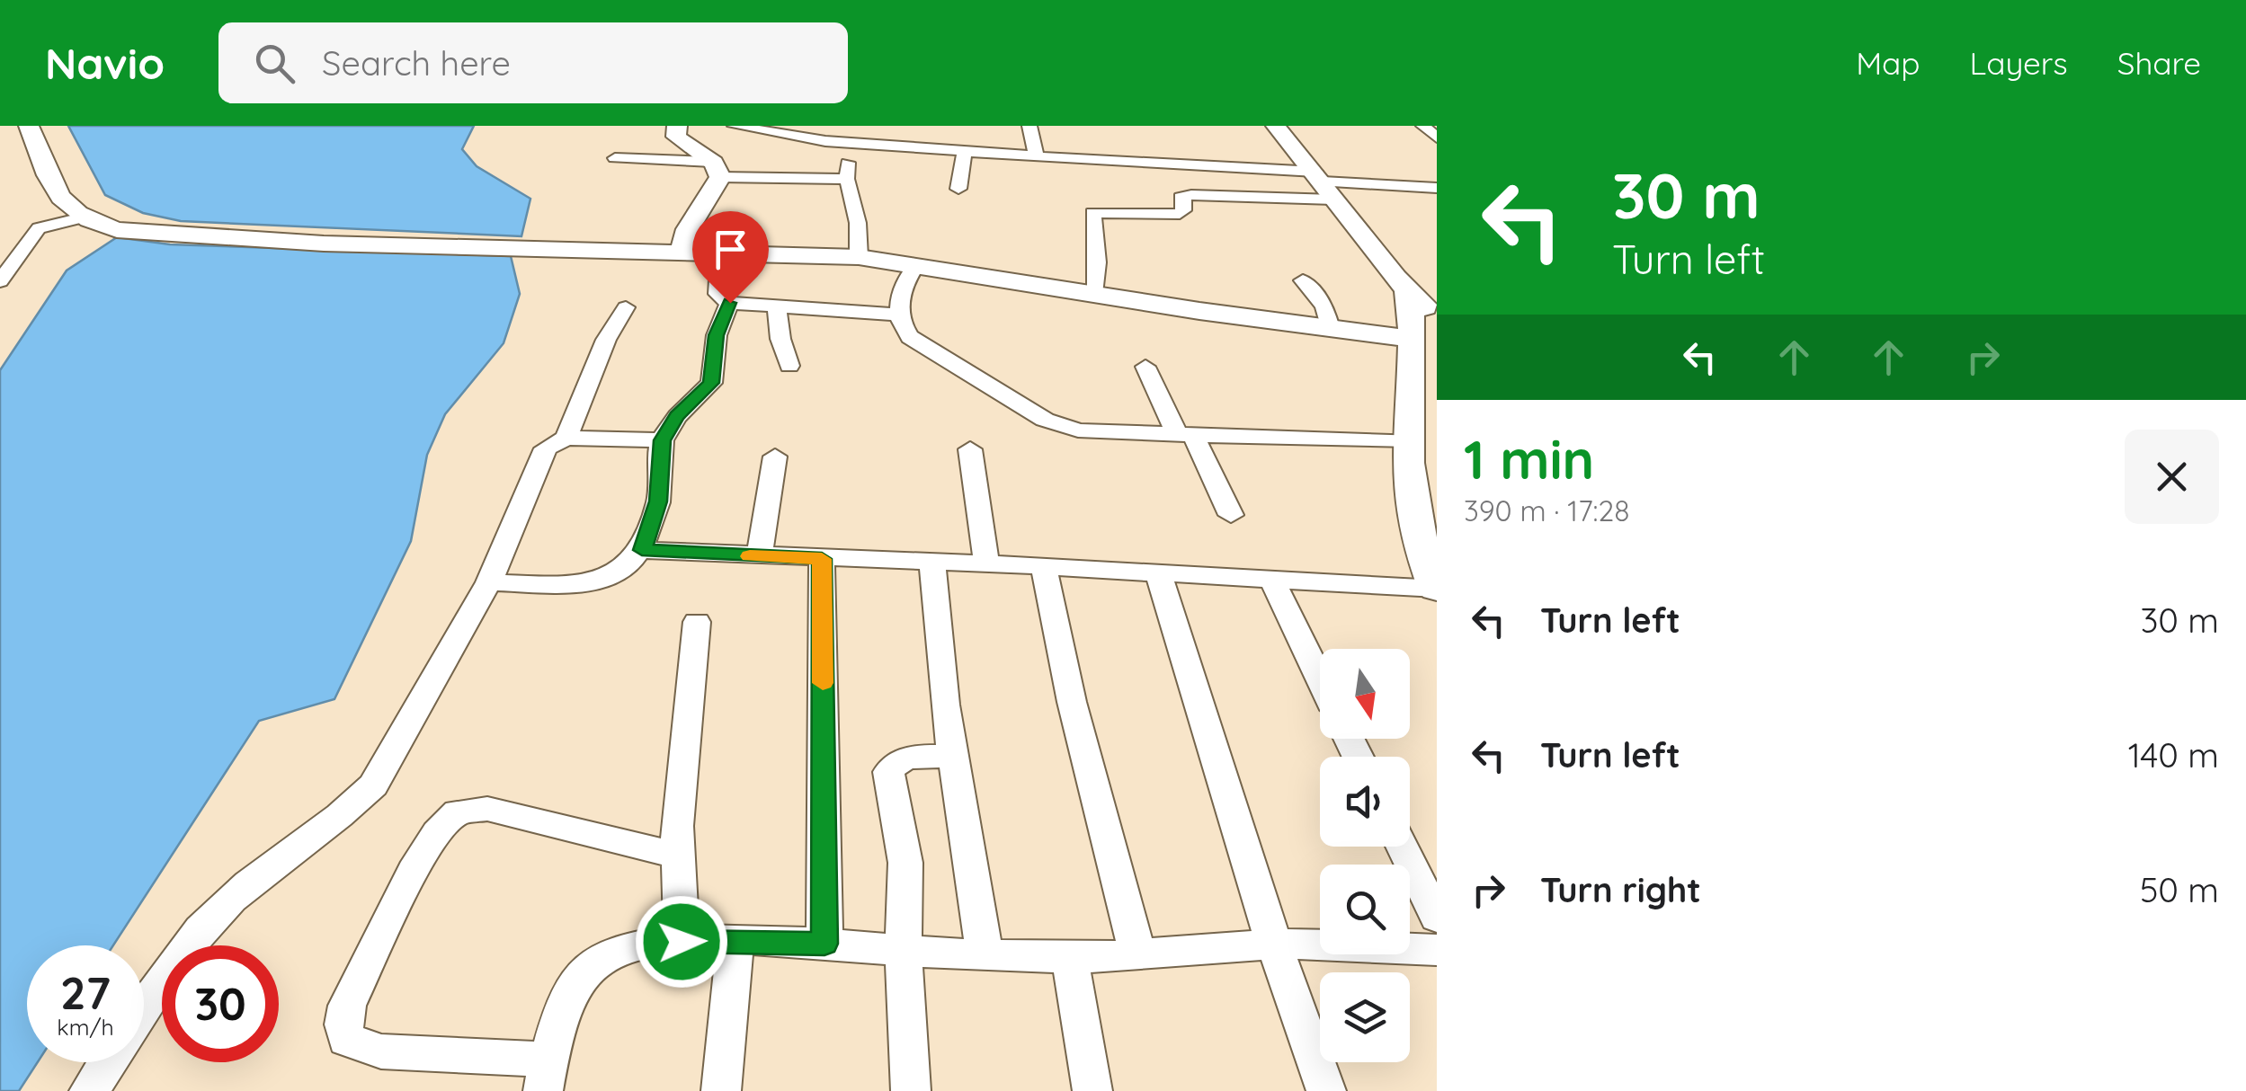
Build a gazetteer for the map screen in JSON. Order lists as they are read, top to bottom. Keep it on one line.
{"north":"bottom","page":{"header":"Navio","search":"Search here","nav":["Map","Layers","Share"],"turn":["30 m","Turn left"],"heading":["1 min","390 m · 17:28"],"list":[{"name":"Turn left","value":"30 m"},{"name":"Turn left","value":"140 m"},{"name":"Turn right","value":"50 m"}],"speed":"27 km/h","limit":"30"}}
